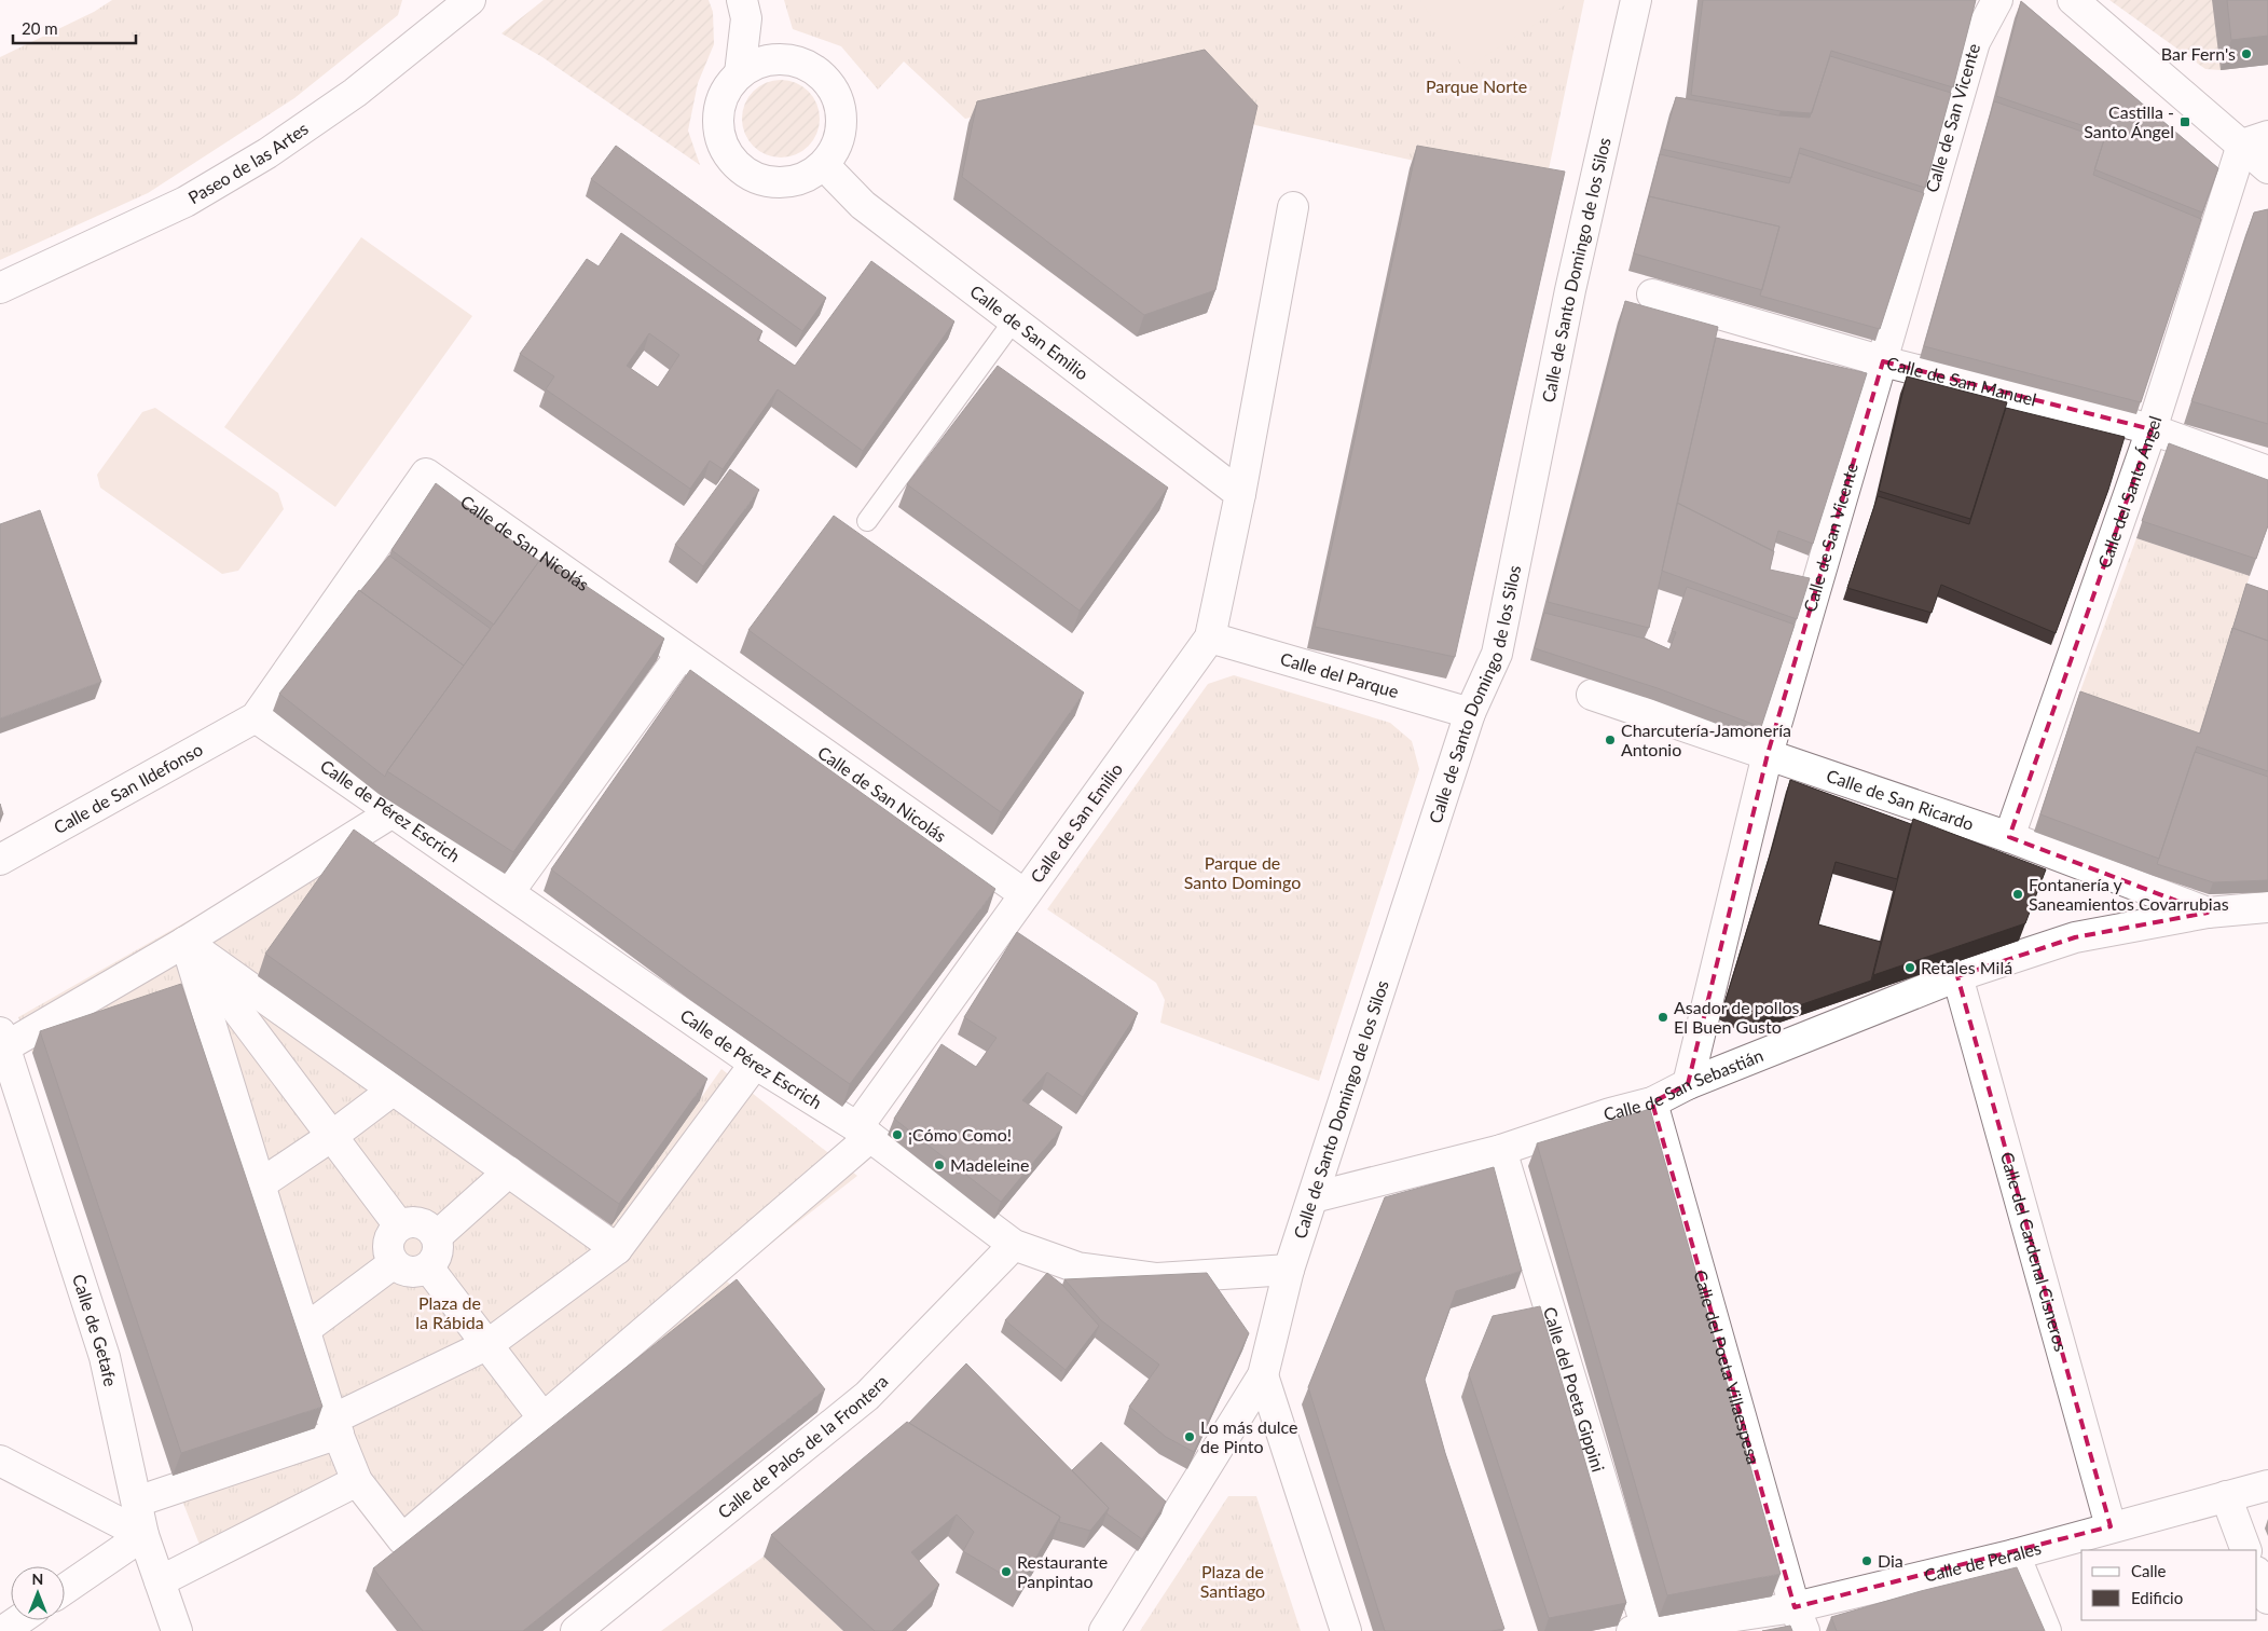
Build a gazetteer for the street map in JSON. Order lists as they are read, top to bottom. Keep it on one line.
{"streets":{"street":["Calle de San Vicente","Paseo de las Artes","Calle de Santo Domingo de los Silos","Calle de San Emilio","Calle de San Manuel","Calle del Santo Ángel","Calle de San Nicolás","Calle del Parque","Calle de San Ildefonso","Calle de San Ricardo","Calle de Pérez Escrich","Calle de San Sebastián","Calle del Cardenal Cisneros","Calle de Getafe","Calle del Poeta Villaespesa","Calle del Poeta Gippini","Calle de Palos de la Frontera","Calle de Perales"]},"crossings":[["Calle de San Vicente","Calle de San Manuel"],["Calle de San Vicente","Calle de San Ricardo"],["Calle de San Vicente","Calle de San Sebastián"],["Calle de Santo Domingo de los Silos","Calle del Parque"],["Calle de Santo Domingo de los Silos","Calle de Pérez Escrich"],["Calle de Santo Domingo de los Silos","Calle de San Sebastián"],["Calle de San Emilio","Calle de San Nicolás"],["Calle de San Emilio","Calle del Parque"],["Calle de San Emilio","Calle de Pérez Escrich"],["Calle de San Manuel","Calle del Santo Ángel"],["Calle del Santo Ángel","Calle de San Ricardo"],["Calle de San Nicolás","Calle de San Ildefonso"],["Calle de San Nicolás","Calle de Pérez Escrich"],["Calle de San Ildefonso","Calle de Pérez Escrich"],["Calle de San Ricardo","Calle de San Sebastián"],["Calle de Pérez Escrich","Calle de Palos de la Frontera"],["Calle de San Sebastián","Calle del Cardenal Cisneros"],["Calle de San Sebastián","Calle del Poeta Villaespesa"],["Calle de San Sebastián","Calle del Poeta Gippini"],["Calle del Cardenal Cisneros","Calle de Perales"],["Calle del Poeta Villaespesa","Calle de Perales"],["Calle del Poeta Gippini","Calle de Perales"]],"parks":["Parque Norte","Parque de Santo Domingo","Plaza de la Rábida","Plaza de Santiago"],"places":{"other":["Bar Fern's","Charcutería-Jamonería Antonio","Fontanería y Saneamientos Covarrubias","Retales Milá","Asador de pollos El Buen Gusto","¡Cómo Como!","Madeleine","Lo más dulce de Pinto","Dia","Restaurante Panpintao"],"transit":["Castilla - Santo Ángel"]},"legend":["Calle","Edificio"],"scale_bar":"20 m","north":"top"}
